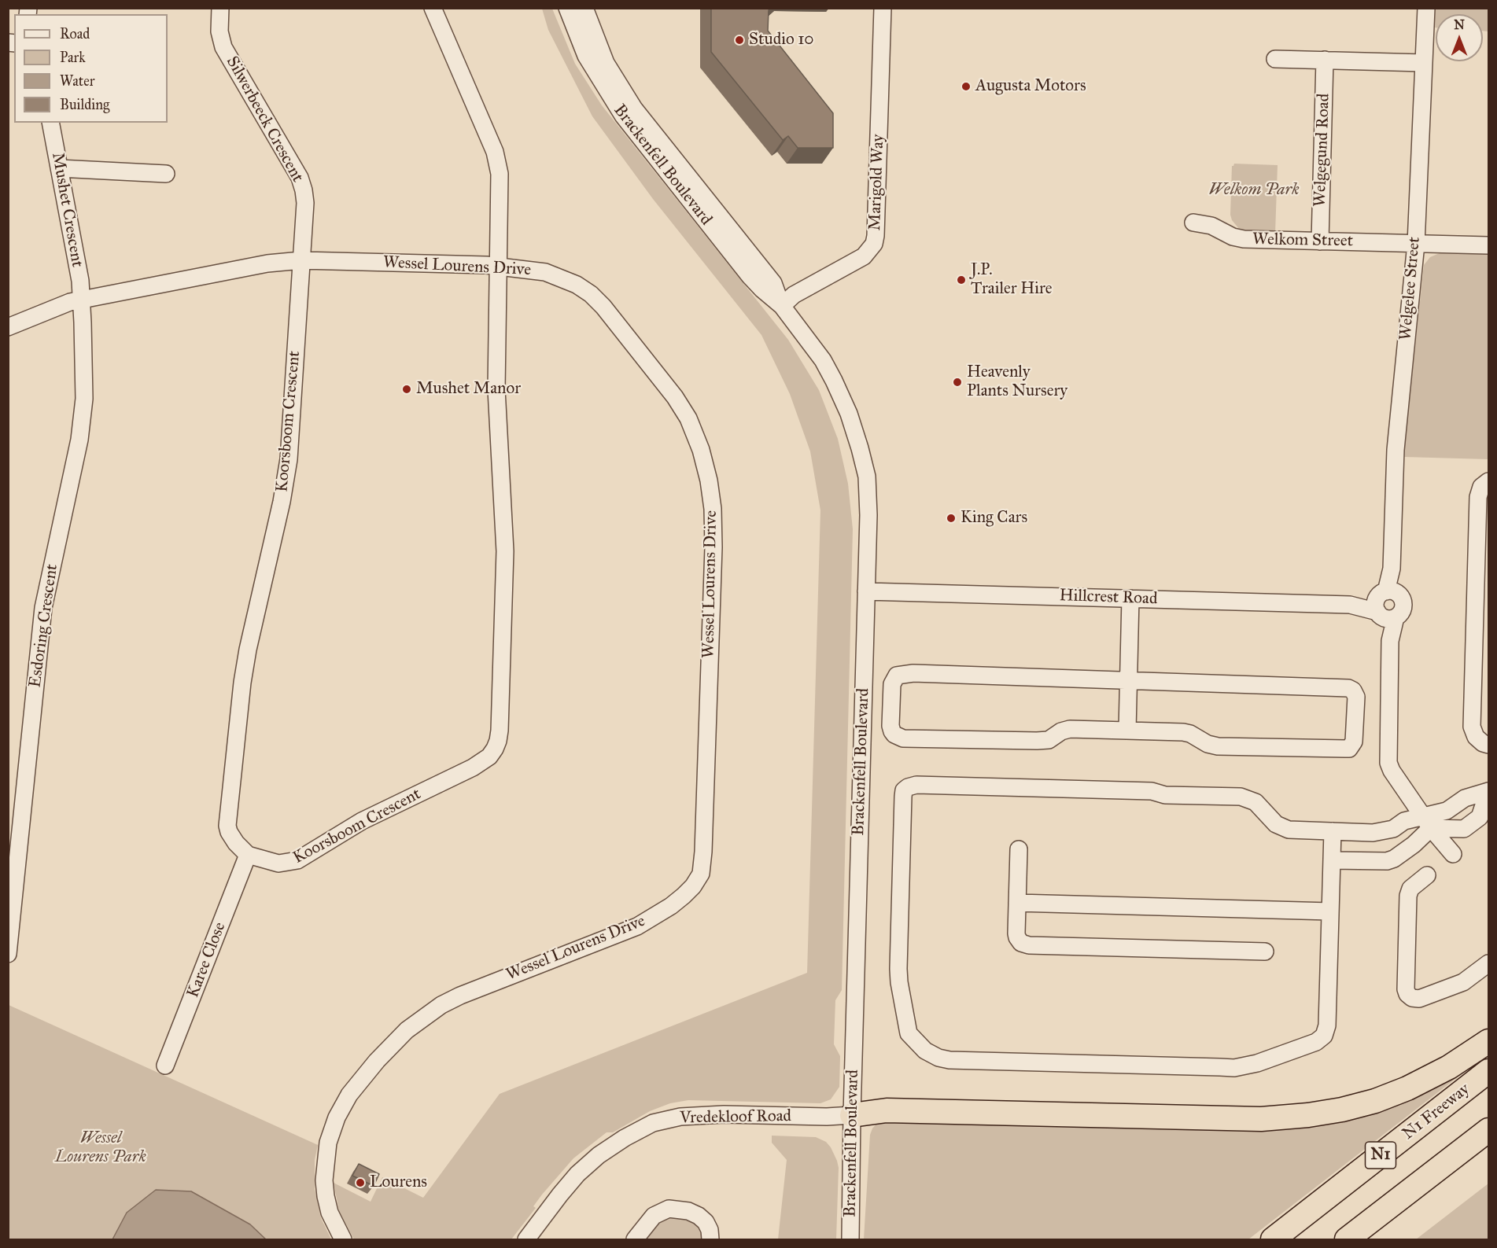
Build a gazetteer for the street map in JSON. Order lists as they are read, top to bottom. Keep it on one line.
{"streets":{"highway":["N1 Freeway","N1"],"street":["Silwerbeeck Crescent","Welgegund Road","Brackenfell Boulevard","Marigold Way","Mushet Crescent","Welkom Street","Wessel Lourens Drive","Welgelee Street","Koorsboom Crescent","Hillcrest Road","Esdoring Crescent","Karee Close","Vredekloof Road"]},"crossings":[["Silwerbeeck Crescent","Wessel Lourens Drive"],["Silwerbeeck Crescent","Koorsboom Crescent"],["Welgegund Road","Welkom Street"],["Brackenfell Boulevard","Marigold Way"],["Brackenfell Boulevard","Hillcrest Road"],["Brackenfell Boulevard","Vredekloof Road"],["Mushet Crescent","Wessel Lourens Drive"],["Mushet Crescent","Esdoring Crescent"],["Welkom Street","Welgelee Street"],["Wessel Lourens Drive","Koorsboom Crescent"],["Wessel Lourens Drive","Esdoring Crescent"],["Welgelee Street","Hillcrest Road"],["Koorsboom Crescent","Karee Close"]],"parks":["Welkom Park","Wessel Lourens Park"],"places":["Studio 10","Augusta Motors","J.P. Trailer Hire","Heavenly Plants Nursery","Mushet Manor","King Cars","Lourens"],"legend":["Road","Park","Water","Building"],"north":"top"}
